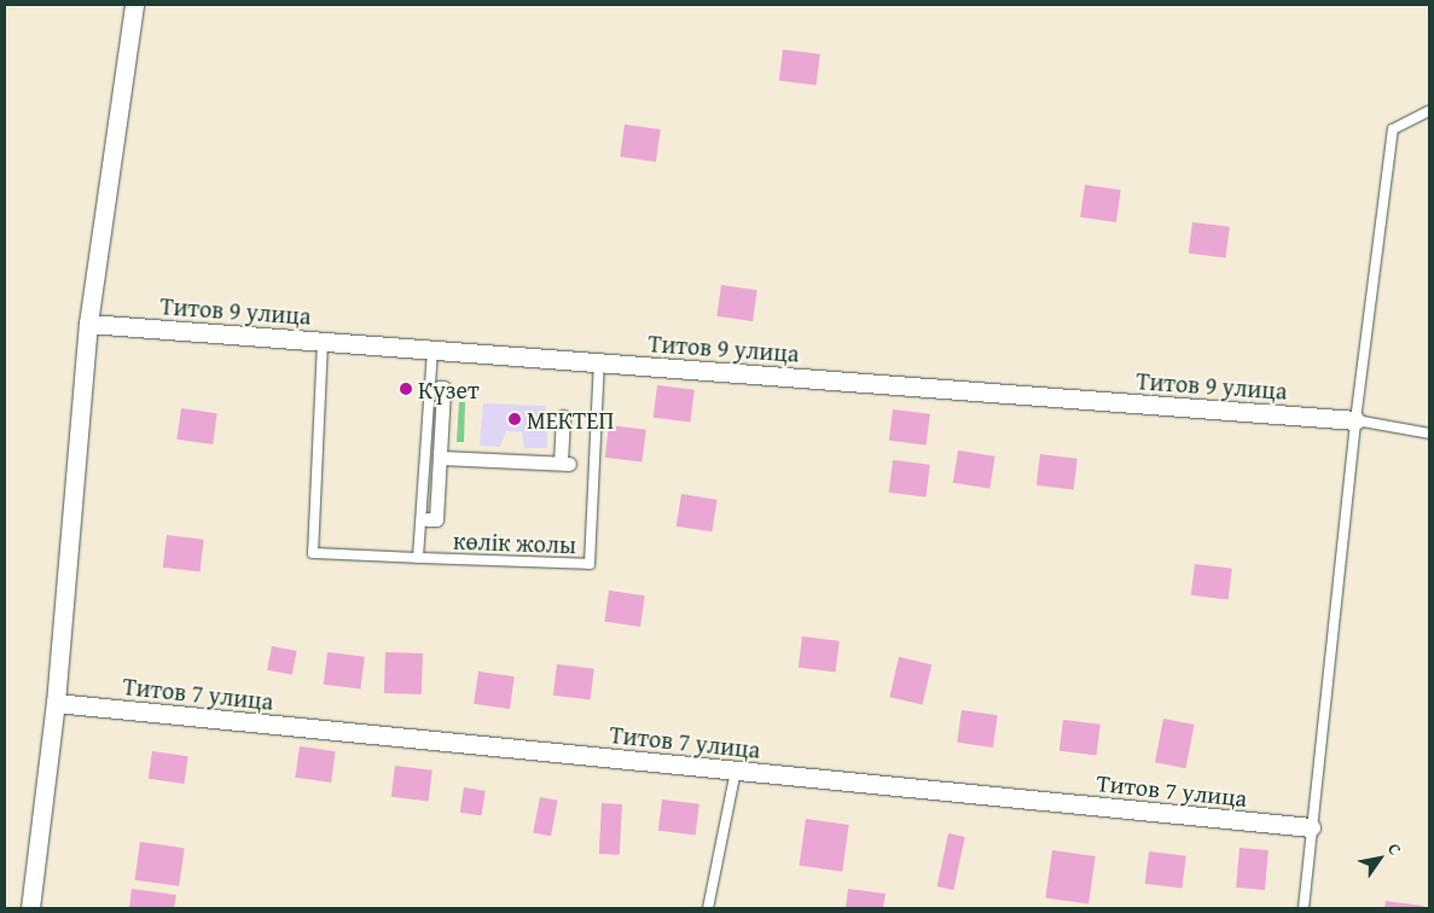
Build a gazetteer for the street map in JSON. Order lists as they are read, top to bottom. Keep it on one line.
{"streets":{"street":["Титов 9 улица","Титов 7 улица"],"lane":["көлік жолы"]},"crossings":[["Титов 9 улица","көлік жолы"]],"places":["Күзет","МЕКТЕП"],"north":"top right"}
